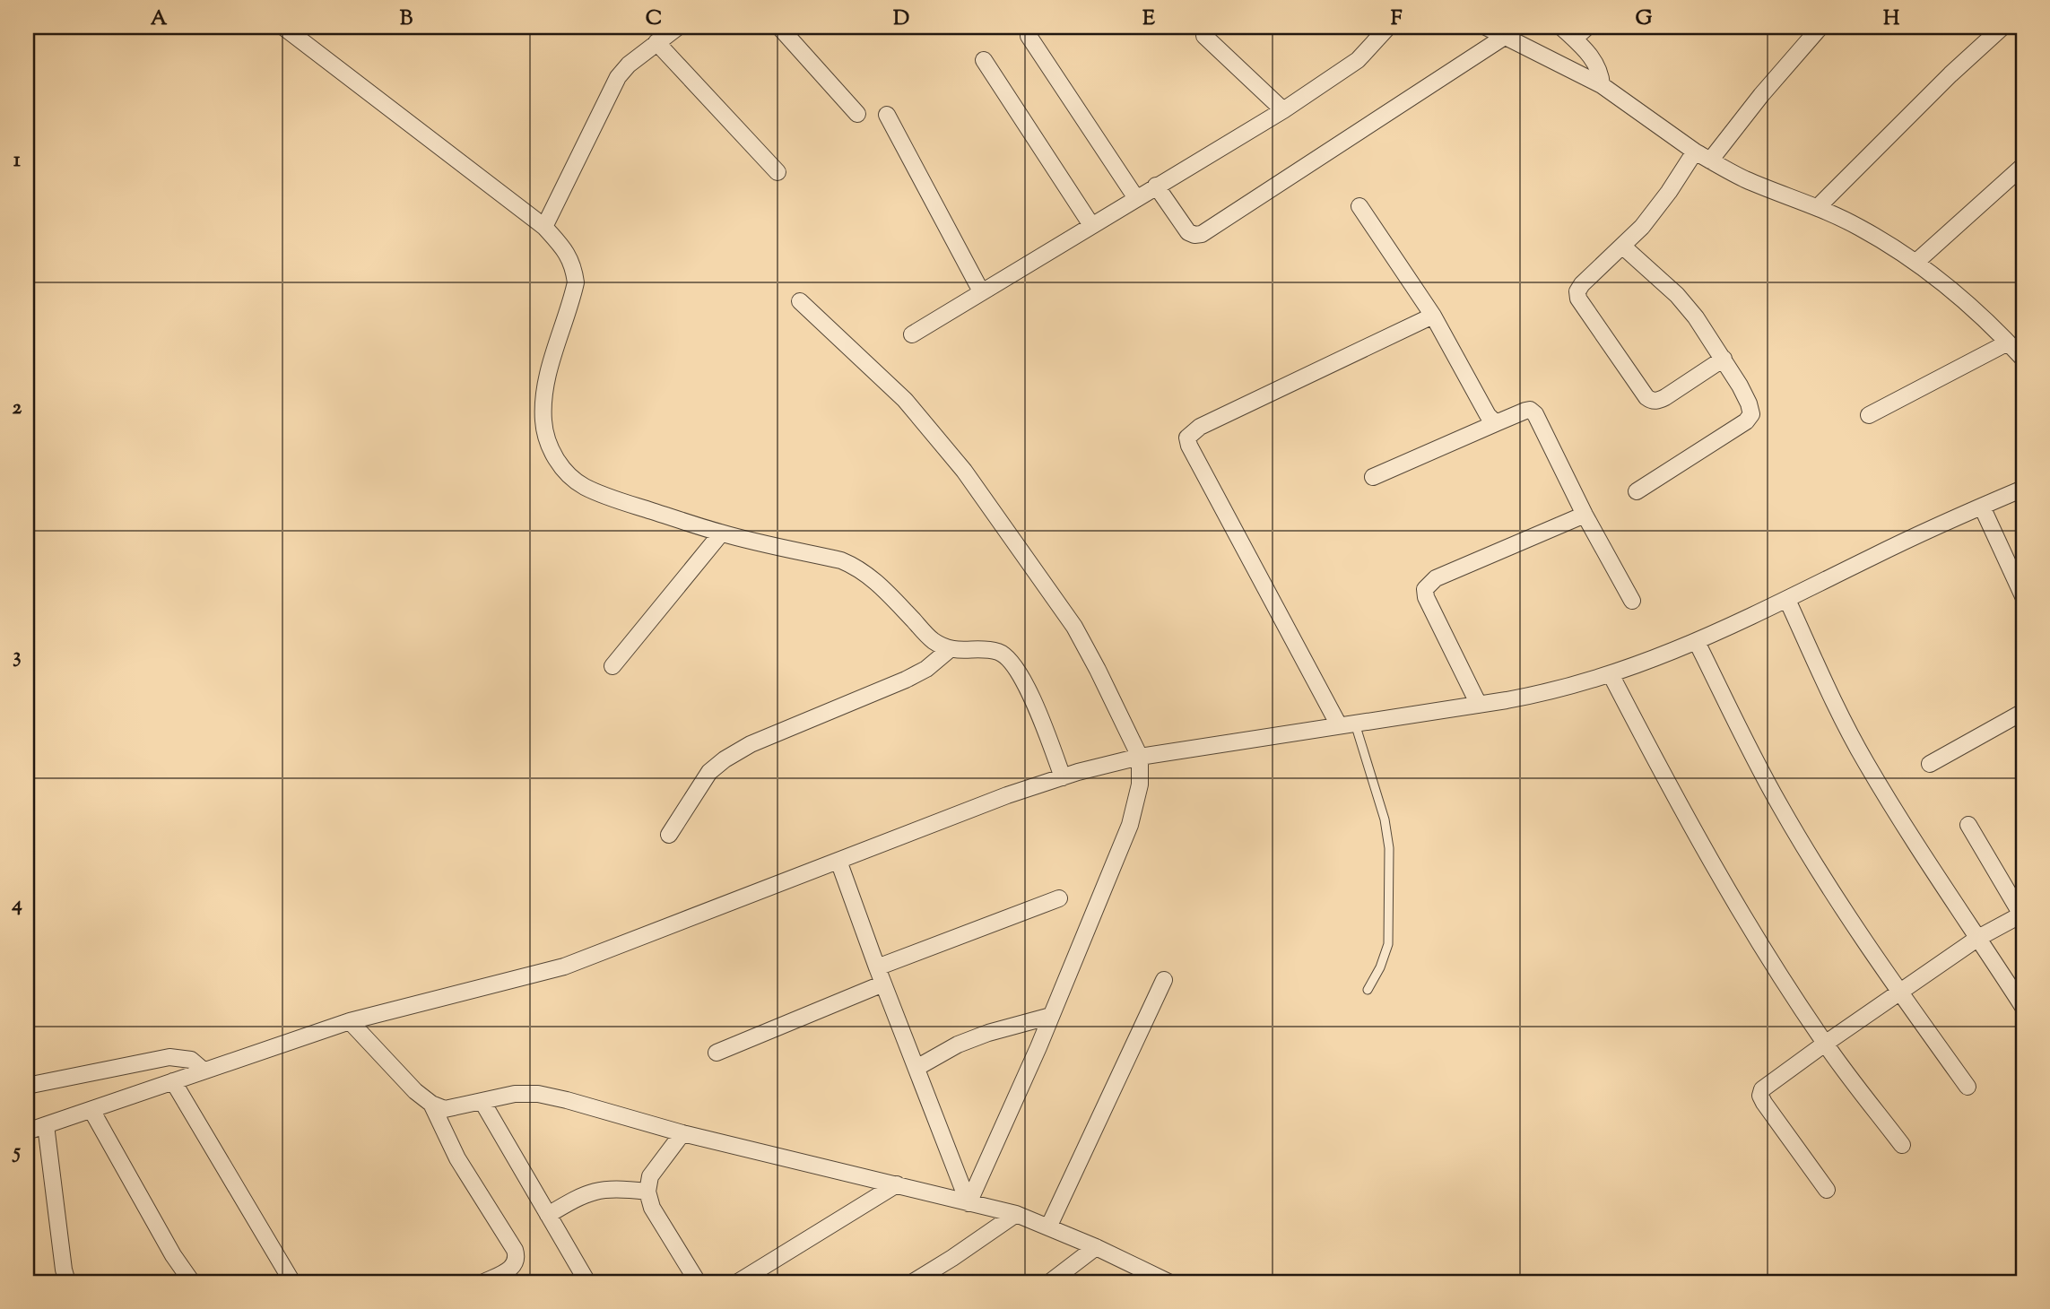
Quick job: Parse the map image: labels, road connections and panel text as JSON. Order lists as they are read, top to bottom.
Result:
{
  "grid": {
    "columns": [
      "A",
      "B",
      "C",
      "D",
      "E",
      "F",
      "G",
      "H"
    ],
    "rows": [
      "1",
      "2",
      "3",
      "4",
      "5"
    ]
  }
}
